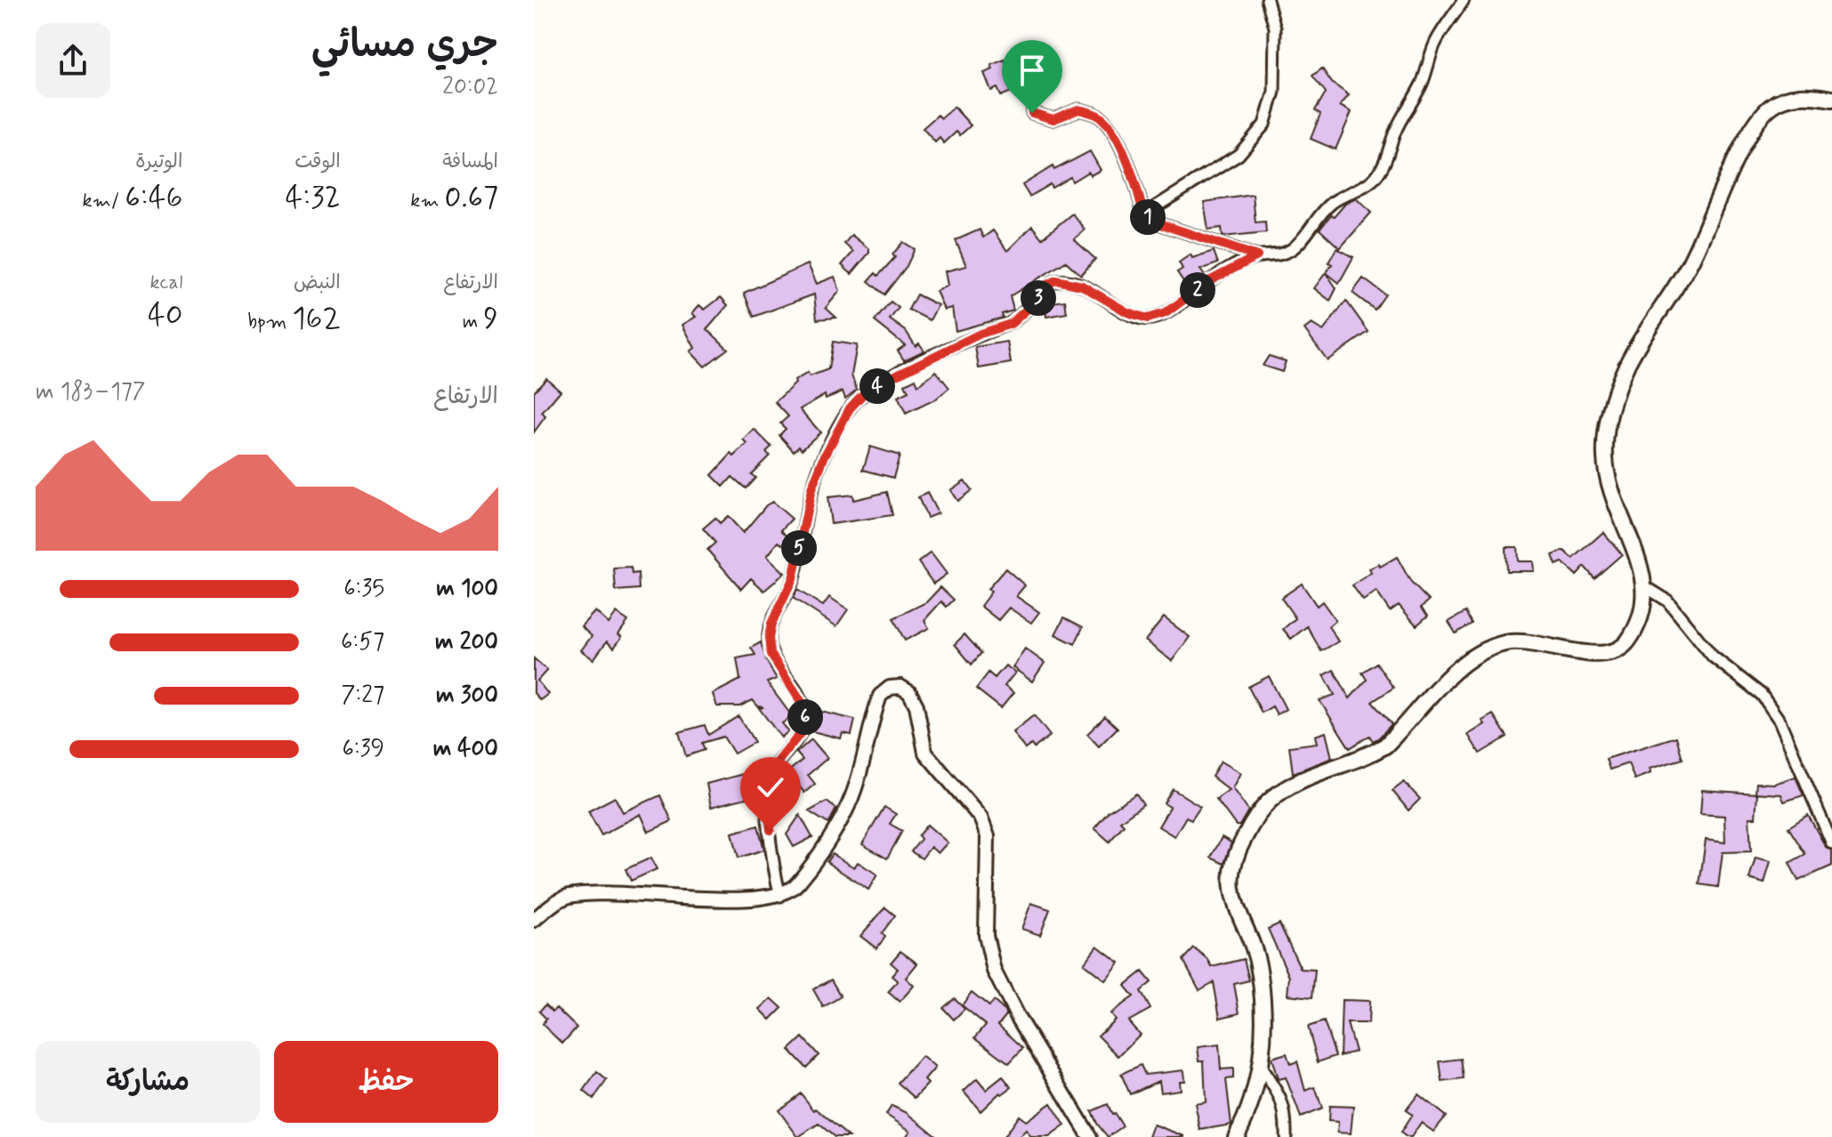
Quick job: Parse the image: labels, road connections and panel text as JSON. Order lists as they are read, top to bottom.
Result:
{
  "page": {
    "heading": ["جري مسائي", "20:02"],
    "stats": [
      ["المسافة", "0.67 km"],
      ["الوقت", "4:32"],
      ["الوتيرة", "6:46 /km"],
      ["الارتفاع", "9 m"],
      ["النبض", "162 bpm"],
      ["kcal", "40"]
    ],
    "pins": [
      "1",
      "2",
      "3",
      "4",
      "5",
      "6"
    ],
    "chart": ["الارتفاع", "177–183 m"],
    "list": [
      {
        "name": "100 m",
        "note": "6:35"
      },
      {
        "name": "200 m",
        "note": "6:57"
      },
      {
        "name": "300 m",
        "note": "7:27"
      },
      {
        "name": "400 m",
        "note": "6:39"
      }
    ],
    "buttons": ["حفظ", "مشاركة"]
  }
}
